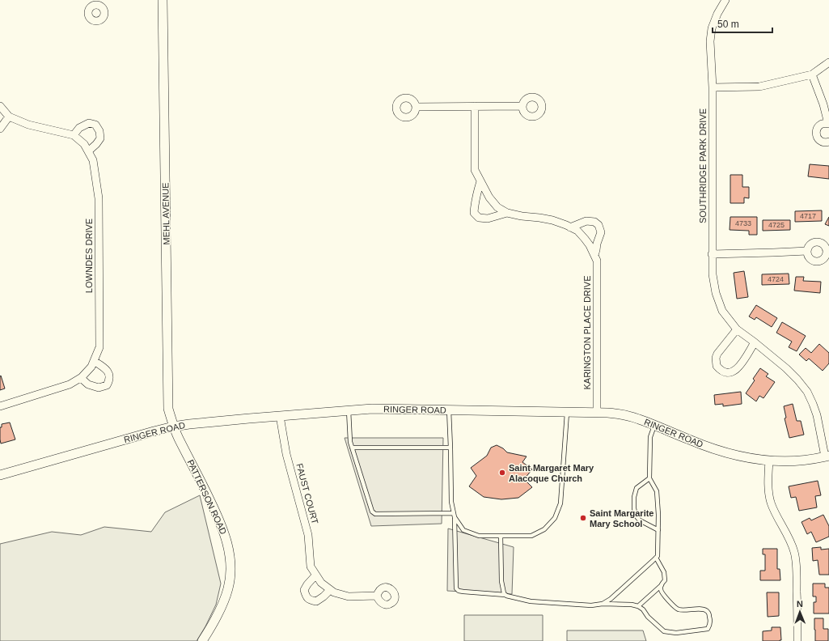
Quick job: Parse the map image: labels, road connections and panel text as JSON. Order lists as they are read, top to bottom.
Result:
{
  "streets": {
    "street": [
      "SOUTHRIDGE PARK DRIVE",
      "MEHL AVENUE",
      "LOWNDES DRIVE",
      "KARINGTON PLACE DRIVE",
      "RINGER ROAD",
      "FAUST COURT",
      "PATTERSON ROAD"
    ]
  },
  "crossings": [
    ["SOUTHRIDGE PARK DRIVE", "RINGER ROAD"],
    ["MEHL AVENUE", "RINGER ROAD"],
    ["MEHL AVENUE", "PATTERSON ROAD"],
    ["KARINGTON PLACE DRIVE", "RINGER ROAD"],
    ["RINGER ROAD", "FAUST COURT"],
    ["RINGER ROAD", "PATTERSON ROAD"]
  ],
  "places": ["Saint Margaret Mary Alacoque Church", "Saint Margarite Mary School"],
  "house_numbers": [
    "4717",
    "4733",
    "4725",
    "4724"
  ],
  "scale_bar": "50 m",
  "north": "top"
}
